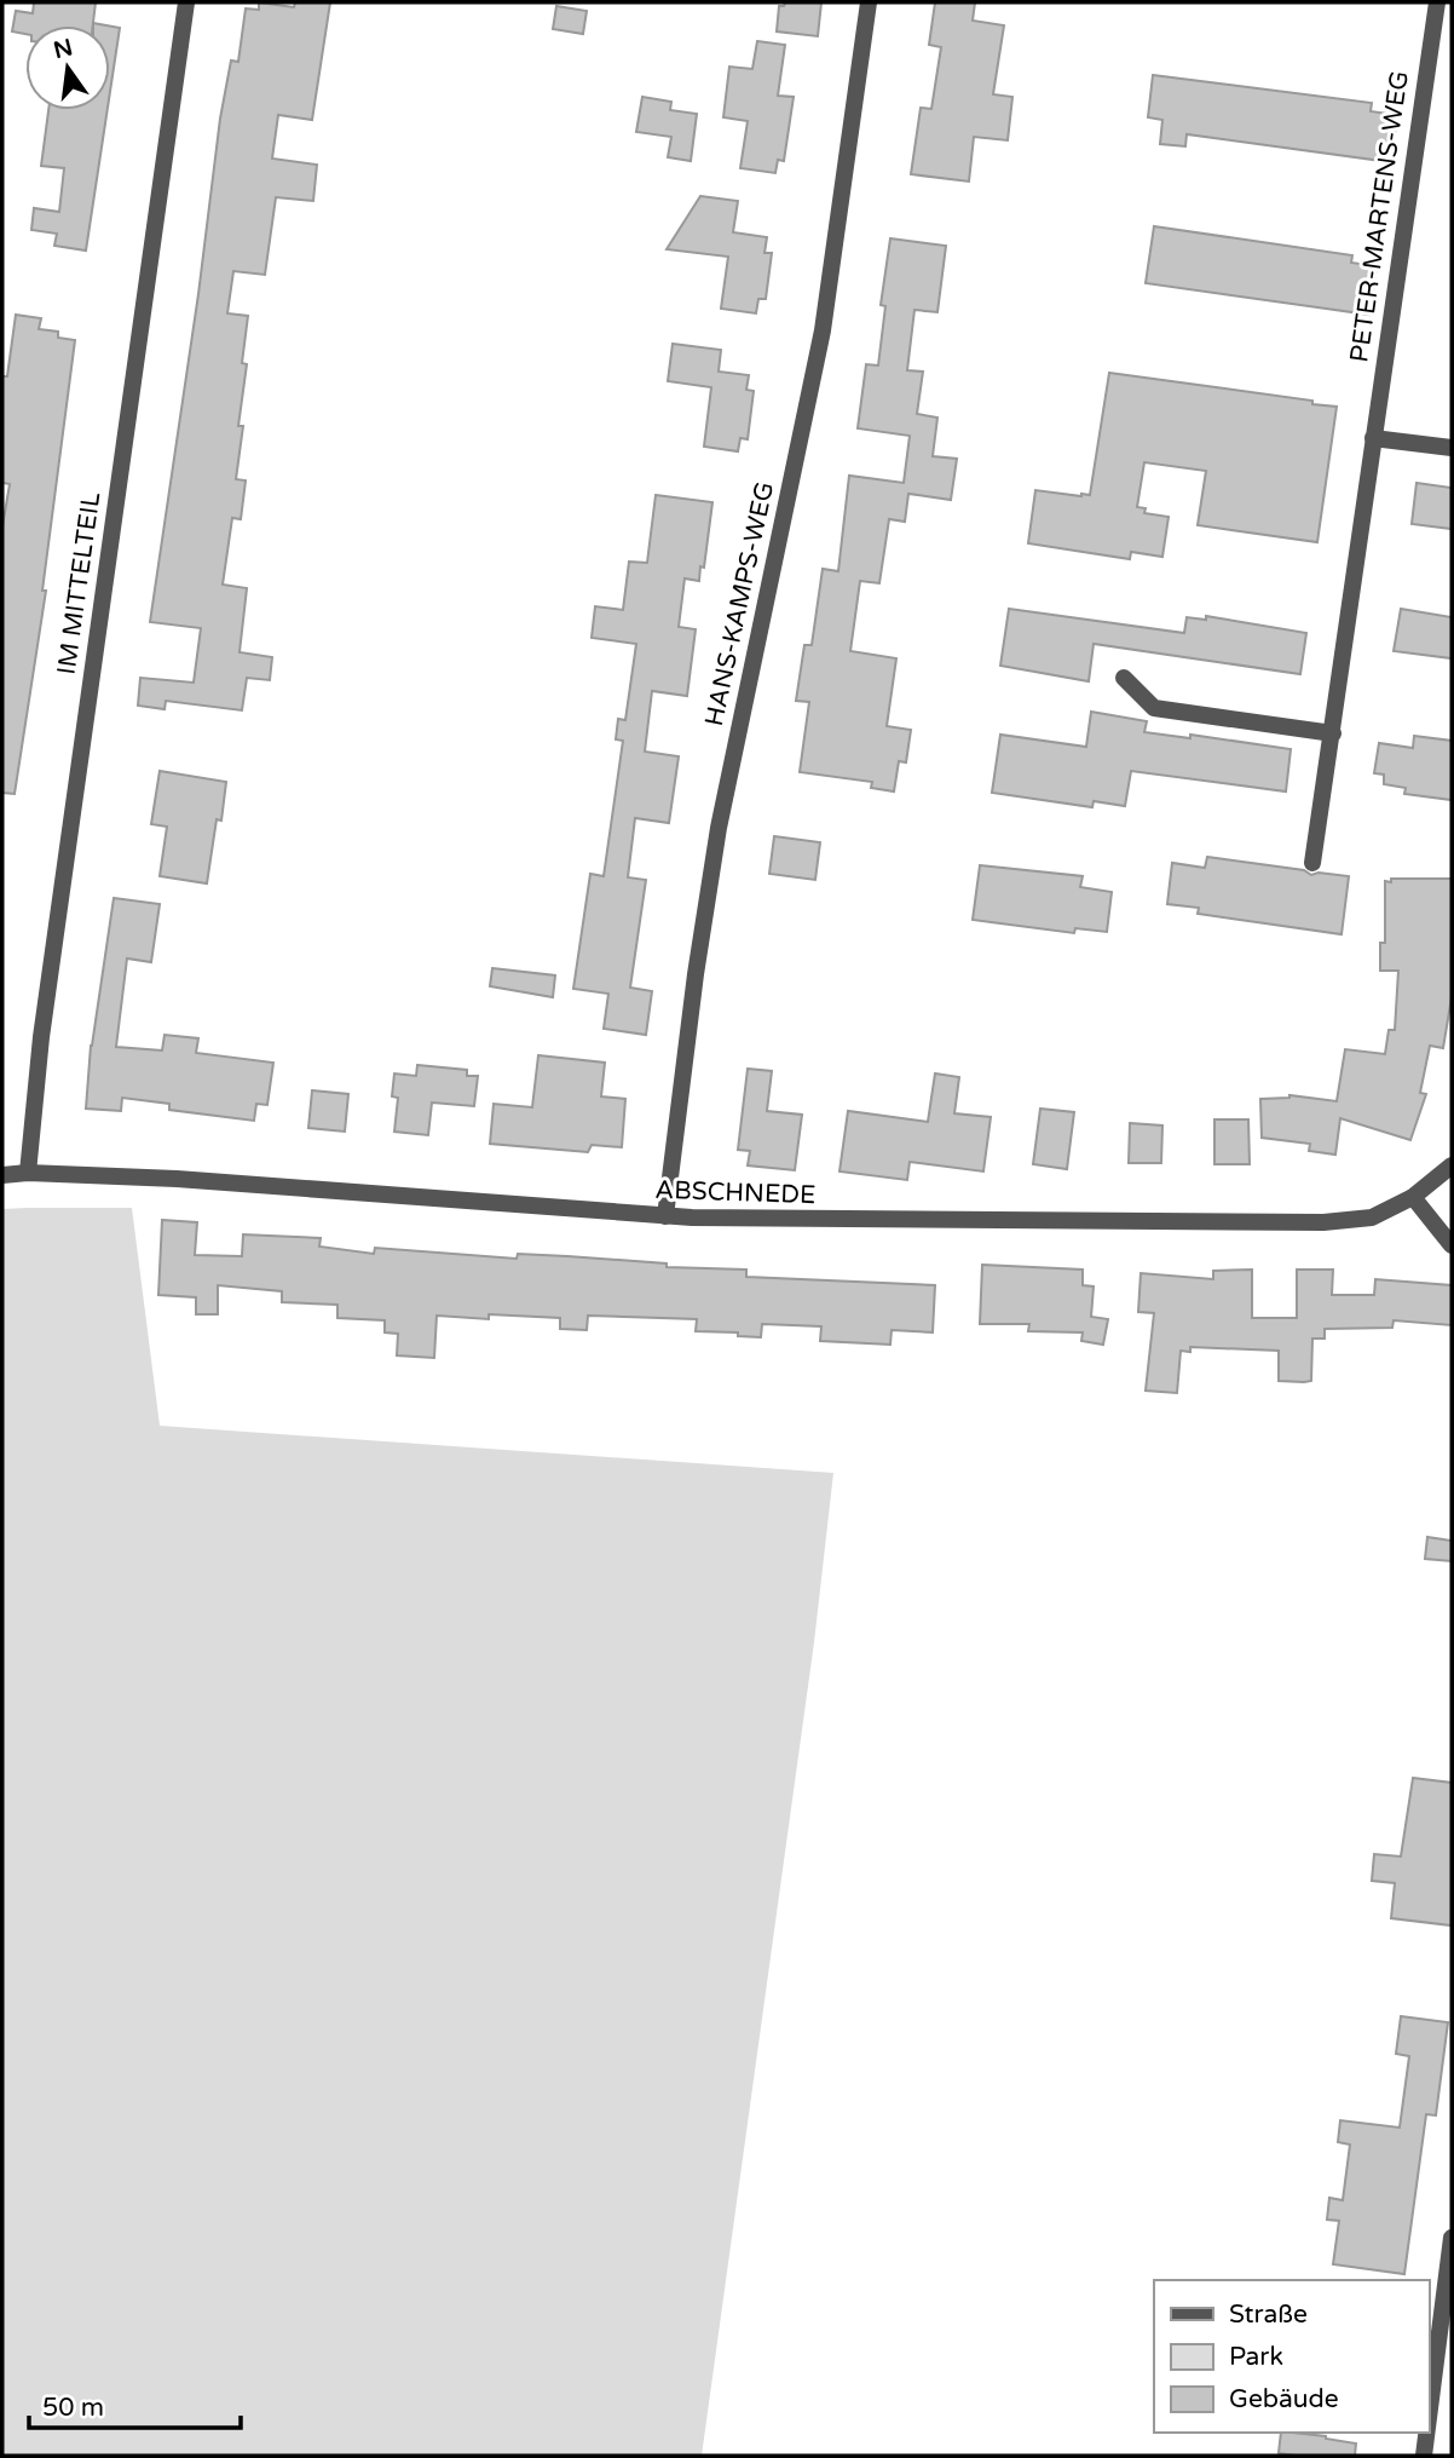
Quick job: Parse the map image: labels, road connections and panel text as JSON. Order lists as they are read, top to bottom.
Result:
{
  "streets": {
    "street": [
      "PETER-MARTENS-WEG",
      "IM MITTELTEIL",
      "HANS-KAMPS-WEG",
      "ABSCHNEDE"
    ]
  },
  "crossings": [
    ["IM MITTELTEIL", "ABSCHNEDE"],
    ["HANS-KAMPS-WEG", "ABSCHNEDE"]
  ],
  "legend": ["Straße", "Park", "Gebäude"],
  "scale_bar": "50 m",
  "north": "top"
}
